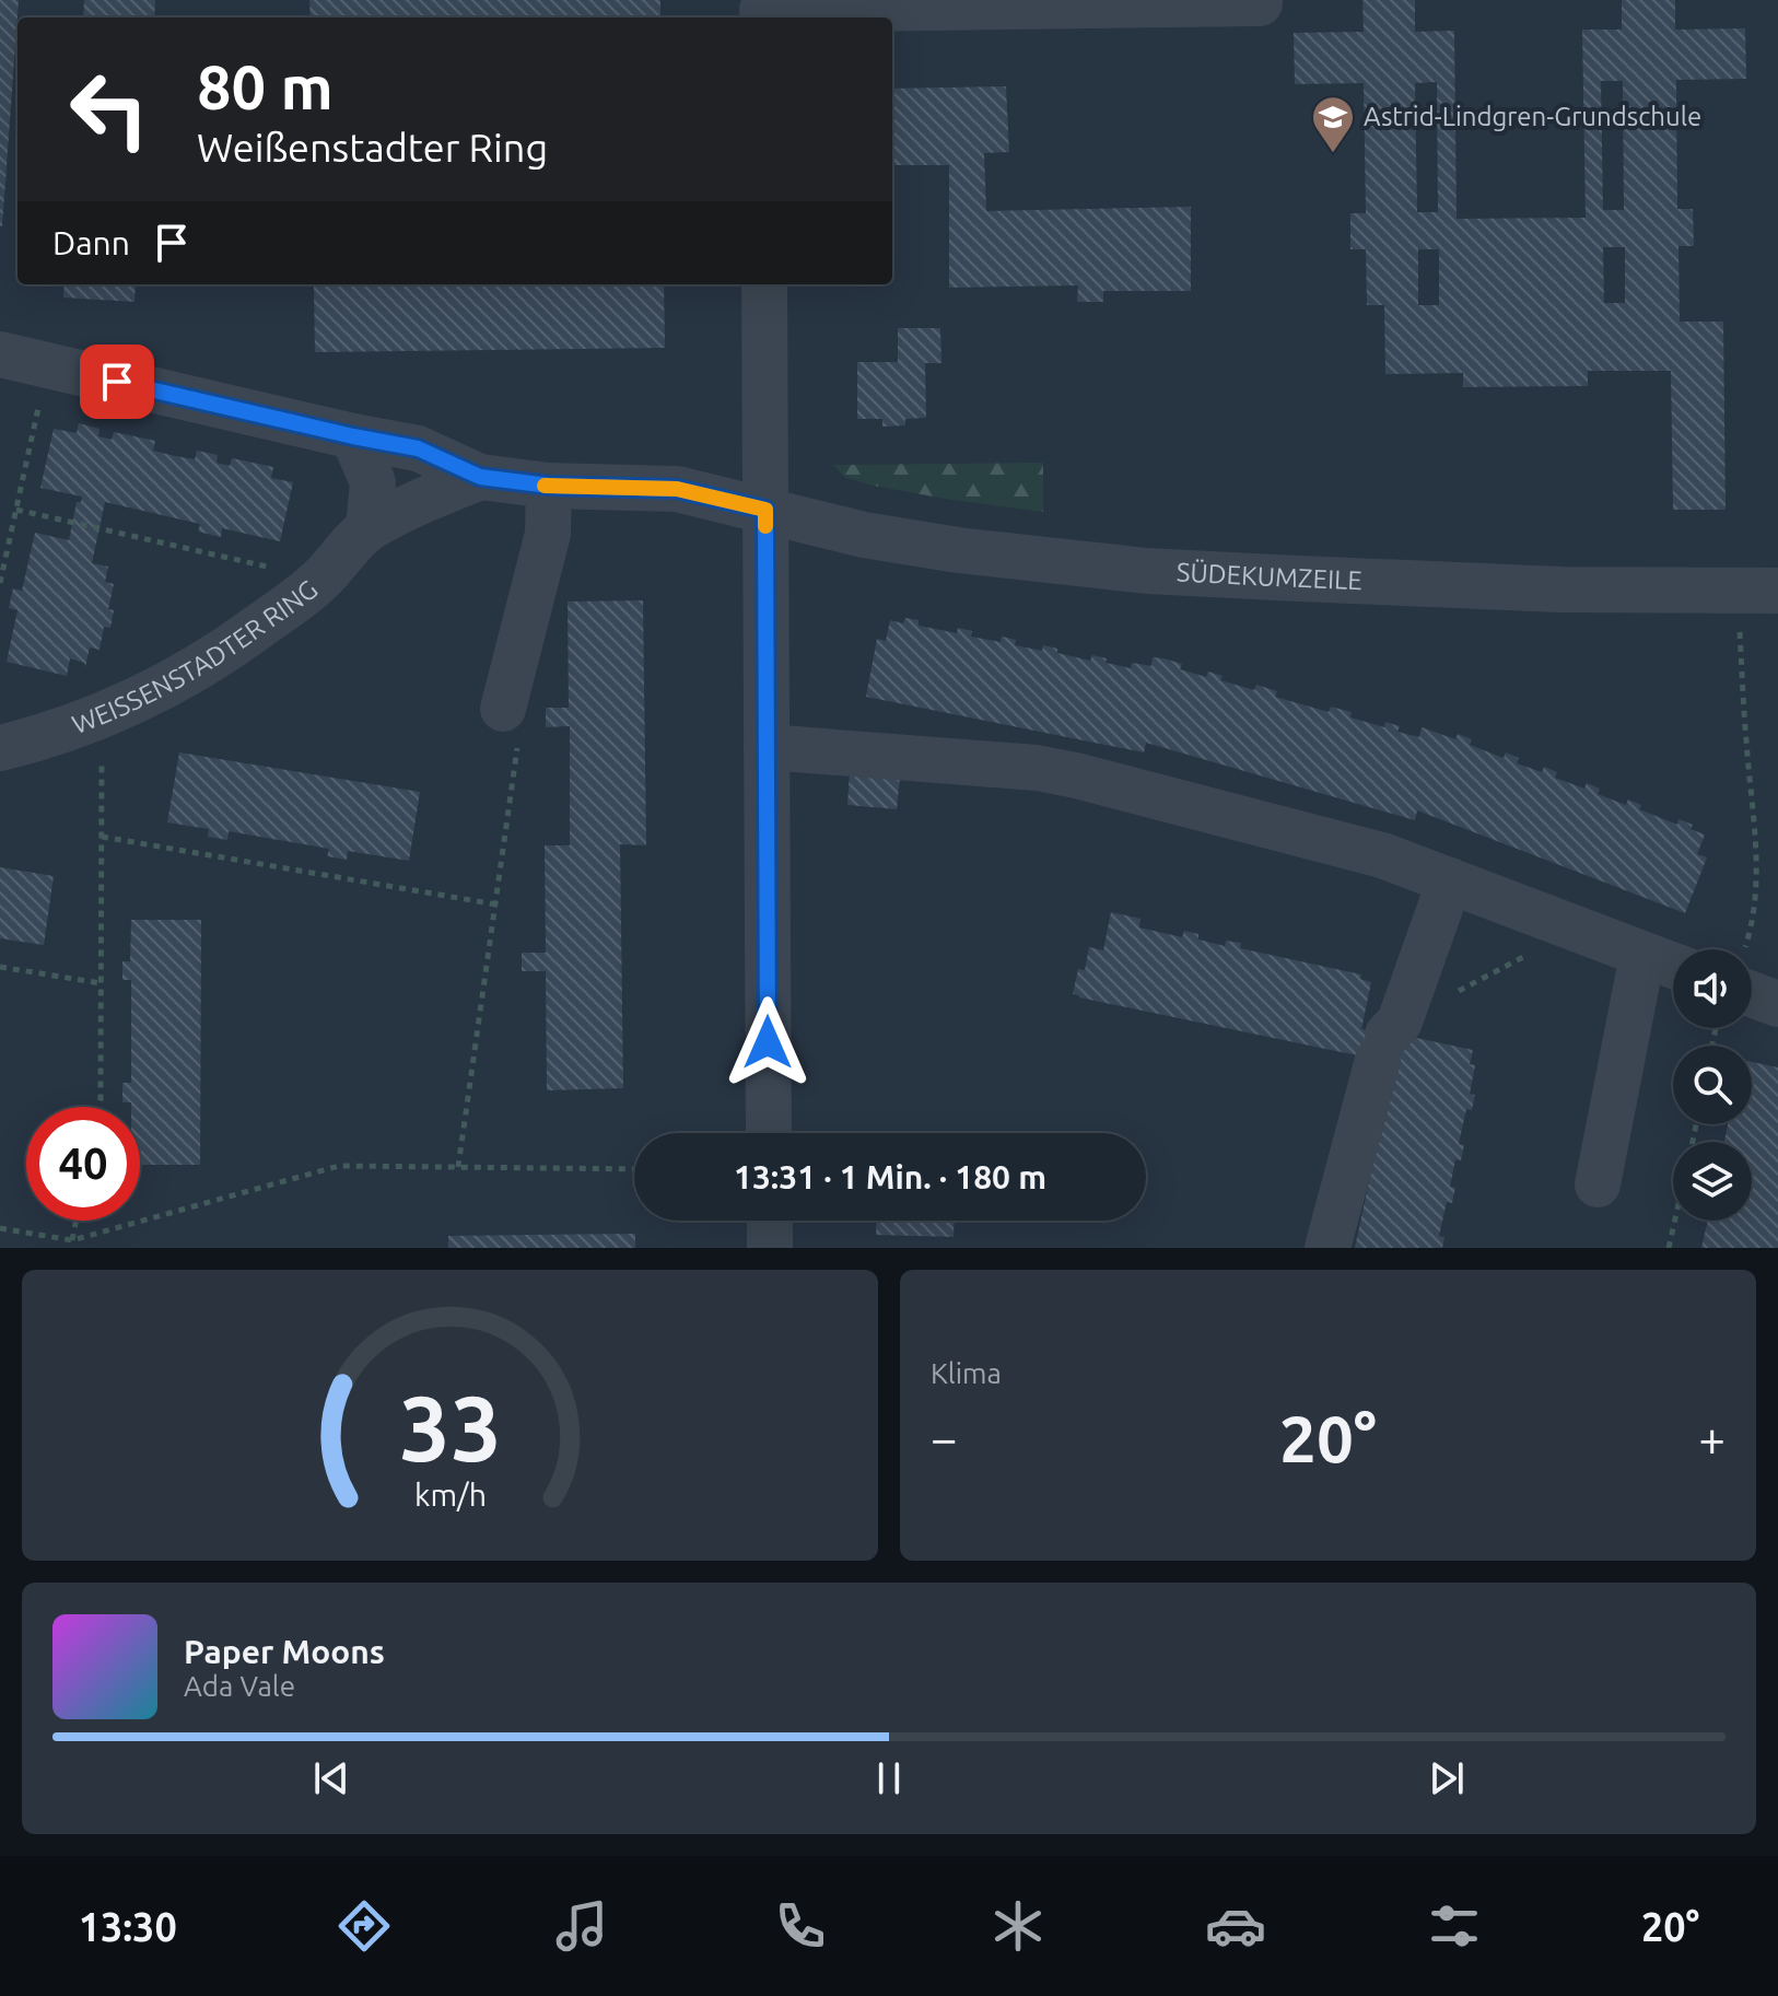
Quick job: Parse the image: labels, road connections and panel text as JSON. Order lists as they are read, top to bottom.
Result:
{
  "streets": {
    "street": ["SÜDEKUMZEILE", "WEISSENSTADTER RING"]
  },
  "places": {
    "school or university": ["Astrid-Lindgren-Grundschule"]
  },
  "page": {
    "turn": ["80 m", "Weißenstadter Ring"],
    "then": "Dann",
    "limit": "40",
    "trip": "13:31 · 1 Min. · 180 m",
    "tile": "Klima",
    "heat": ["−", "20°", "+"],
    "song": ["Paper Moons", "Ada Vale"],
    "tabs": ["13:30", "20°"],
    "gauge": ["33", "km/h"]
  }
}
